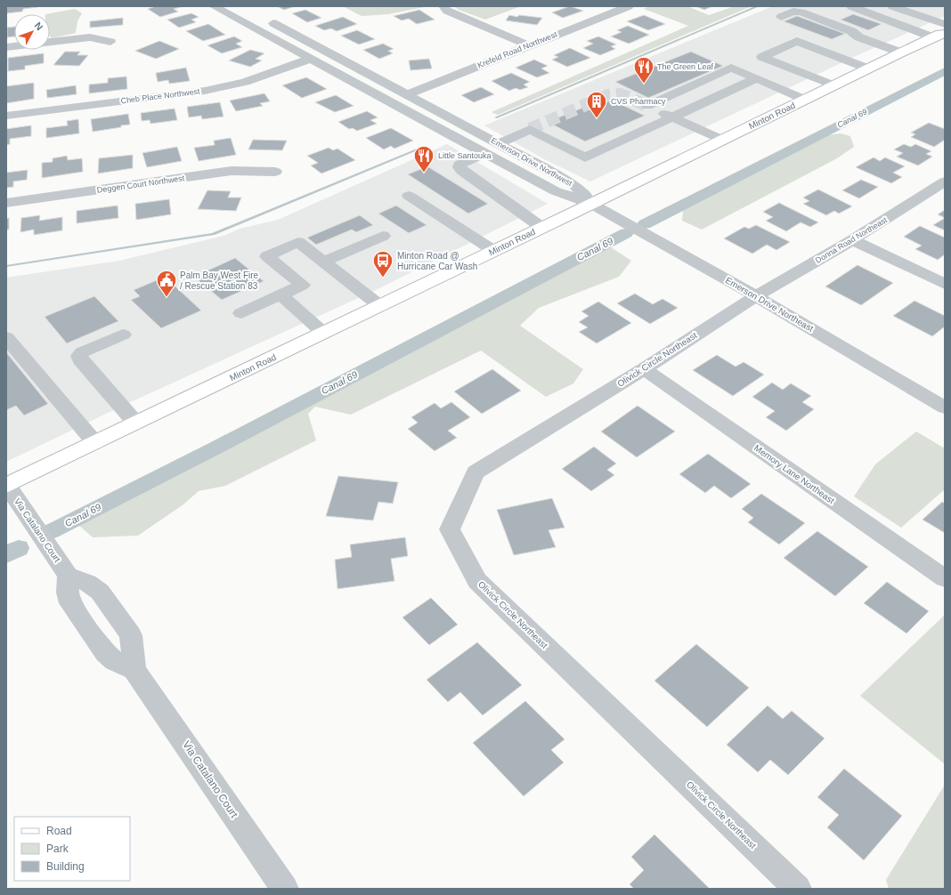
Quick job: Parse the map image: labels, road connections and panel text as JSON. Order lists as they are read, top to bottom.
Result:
{
  "streets": {
    "main road": ["Minton Road"],
    "street": [
      "Krefeld Road Northwest",
      "Cheb Place Northwest",
      "Emerson Drive Northwest",
      "Deggen Court Northwest",
      "Donna Road Northeast",
      "Emerson Drive Northeast",
      "Olivick Circle Northeast",
      "Memory Lane Northeast",
      "Via Catalano Court"
    ]
  },
  "crossings": [
    ["Krefeld Road Northwest", "Emerson Drive Northwest"],
    ["Cheb Place Northwest", "Emerson Drive Northwest"],
    ["Minton Road", "Emerson Drive Northwest"],
    ["Minton Road", "Emerson Drive Northeast"],
    ["Minton Road", "Via Catalano Court"],
    ["Emerson Drive Northwest", "Emerson Drive Northeast"],
    ["Donna Road Northeast", "Emerson Drive Northeast"],
    ["Donna Road Northeast", "Olivick Circle Northeast"],
    ["Emerson Drive Northeast", "Olivick Circle Northeast"],
    ["Olivick Circle Northeast", "Memory Lane Northeast"]
  ],
  "water": ["Canal 69"],
  "places": {
    "restaurant": ["The Green Leaf", "Little Santouka"],
    "building": ["CVS Pharmacy"],
    "bus stop": ["Minton Road @ Hurricane Car Wash"],
    "public building": ["Palm Bay West Fire / Rescue Station 83"]
  },
  "legend": ["Road", "Park", "Building"],
  "north": "top right"
}
